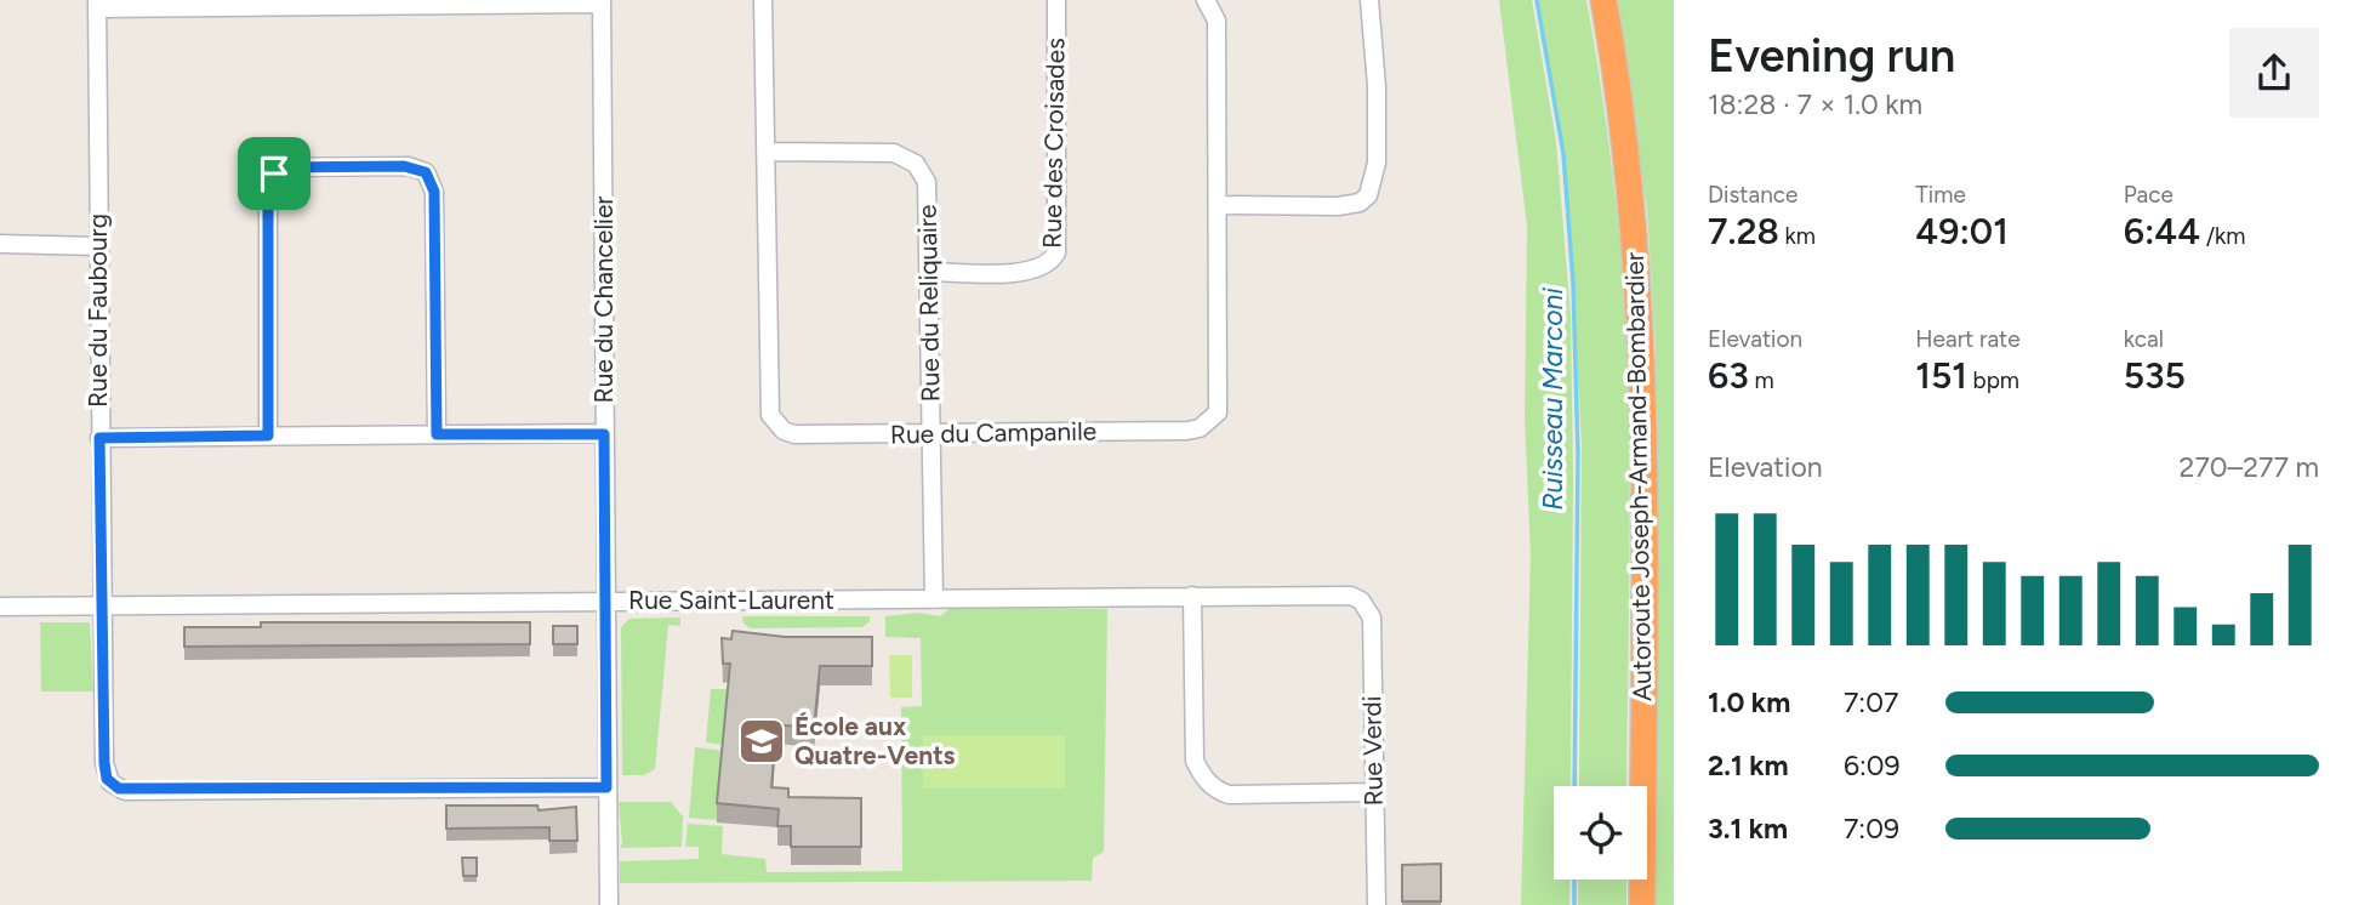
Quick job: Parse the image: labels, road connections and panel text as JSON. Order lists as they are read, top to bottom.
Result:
{
  "streets": {
    "highway": ["Autoroute Joseph-Armand-Bombardier"],
    "street": [
      "Rue des Croisades",
      "Rue du Chancelier",
      "Rue du Reliquaire",
      "Rue du Faubourg",
      "Rue du Campanile",
      "Rue Saint-Laurent",
      "Rue Verdi"
    ]
  },
  "crossings": [
    ["Rue des Croisades", "Rue du Reliquaire"],
    ["Rue du Chancelier", "Rue du Faubourg"],
    ["Rue du Chancelier", "Rue Saint-Laurent"],
    ["Rue du Reliquaire", "Rue du Campanile"],
    ["Rue du Reliquaire", "Rue Saint-Laurent"],
    ["Rue du Faubourg", "Rue Saint-Laurent"],
    ["Rue Saint-Laurent", "Rue Verdi"]
  ],
  "water": ["Ruisseau Marconi"],
  "places": {
    "school or university": ["École aux Quatre-Vents"]
  },
  "page": {
    "heading": ["Evening run", "18:28 · 7 × 1.0 km"],
    "stats": [
      ["Distance", "7.28 km"],
      ["Time", "49:01"],
      ["Pace", "6:44 /km"],
      ["Elevation", "63 m"],
      ["Heart rate", "151 bpm"],
      ["kcal", "535"]
    ],
    "chart": ["Elevation", "270–277 m"],
    "list": [
      {
        "name": "1.0 km",
        "note": "7:07"
      },
      {
        "name": "2.1 km",
        "note": "6:09"
      },
      {
        "name": "3.1 km",
        "note": "7:09"
      }
    ]
  }
}
